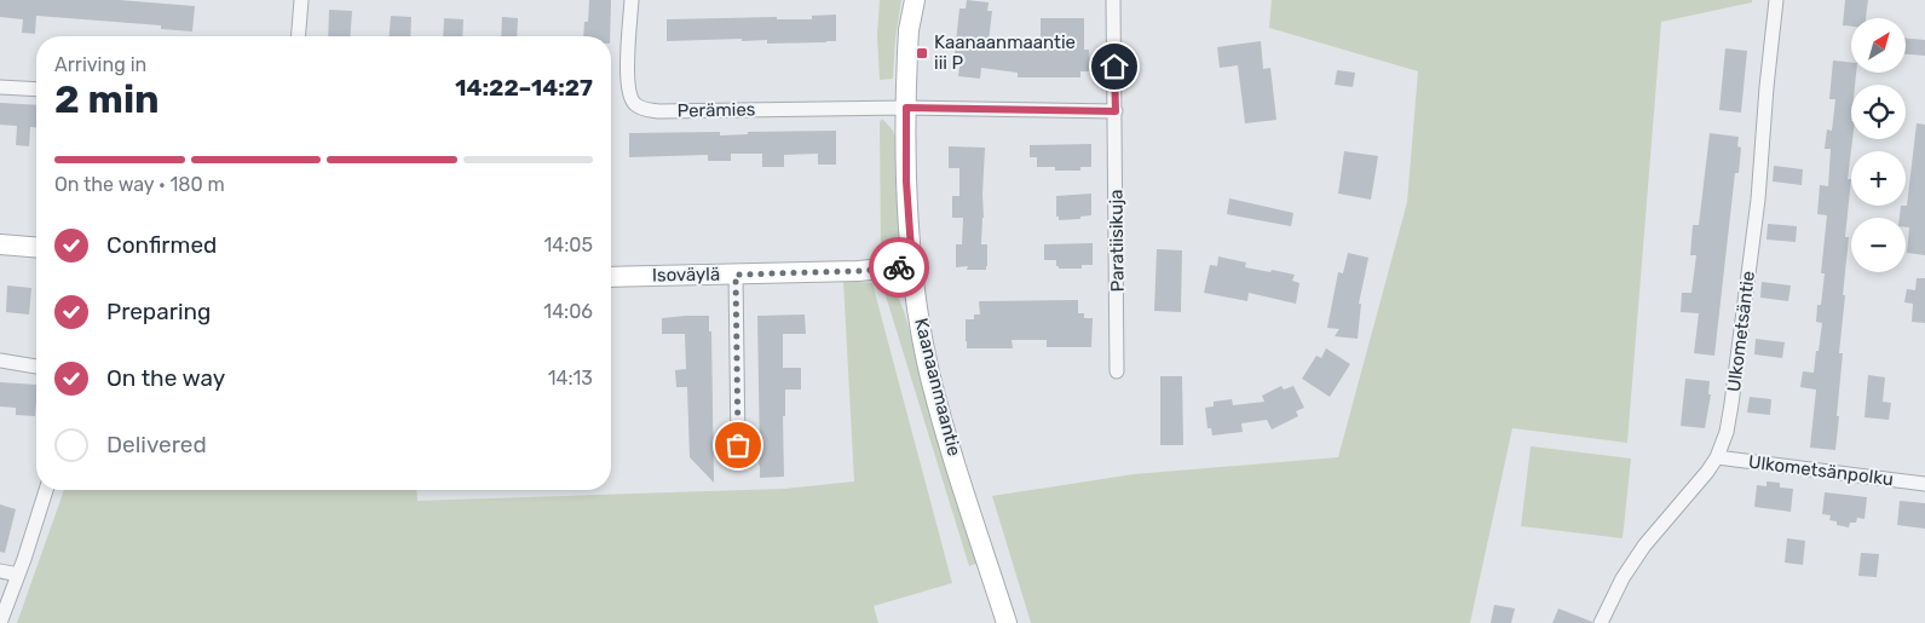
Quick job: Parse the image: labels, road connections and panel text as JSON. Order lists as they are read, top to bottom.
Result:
{
  "streets": {
    "street": [
      "Perämies",
      "Paratiisikuja",
      "Isoväylä",
      "Ulkometsäntie",
      "Kaanaanmaantie",
      "Ulkometsänpolku"
    ]
  },
  "crossings": [
    ["Perämies", "Paratiisikuja"],
    ["Perämies", "Kaanaanmaantie"],
    ["Isoväylä", "Kaanaanmaantie"],
    ["Ulkometsäntie", "Ulkometsänpolku"]
  ],
  "places": {
    "transit": ["Kaanaanmaantie iii P"]
  },
  "north": "top right",
  "page": {
    "map_buttons": ["+", "−"],
    "heading": ["2 min", "Arriving in", "14:22–14:27"],
    "bar": "On the way · 180 m",
    "list": [
      ["Confirmed", "14:05"],
      ["Preparing", "14:06"],
      ["On the way", "14:13"],
      "Delivered"
    ]
  }
}
